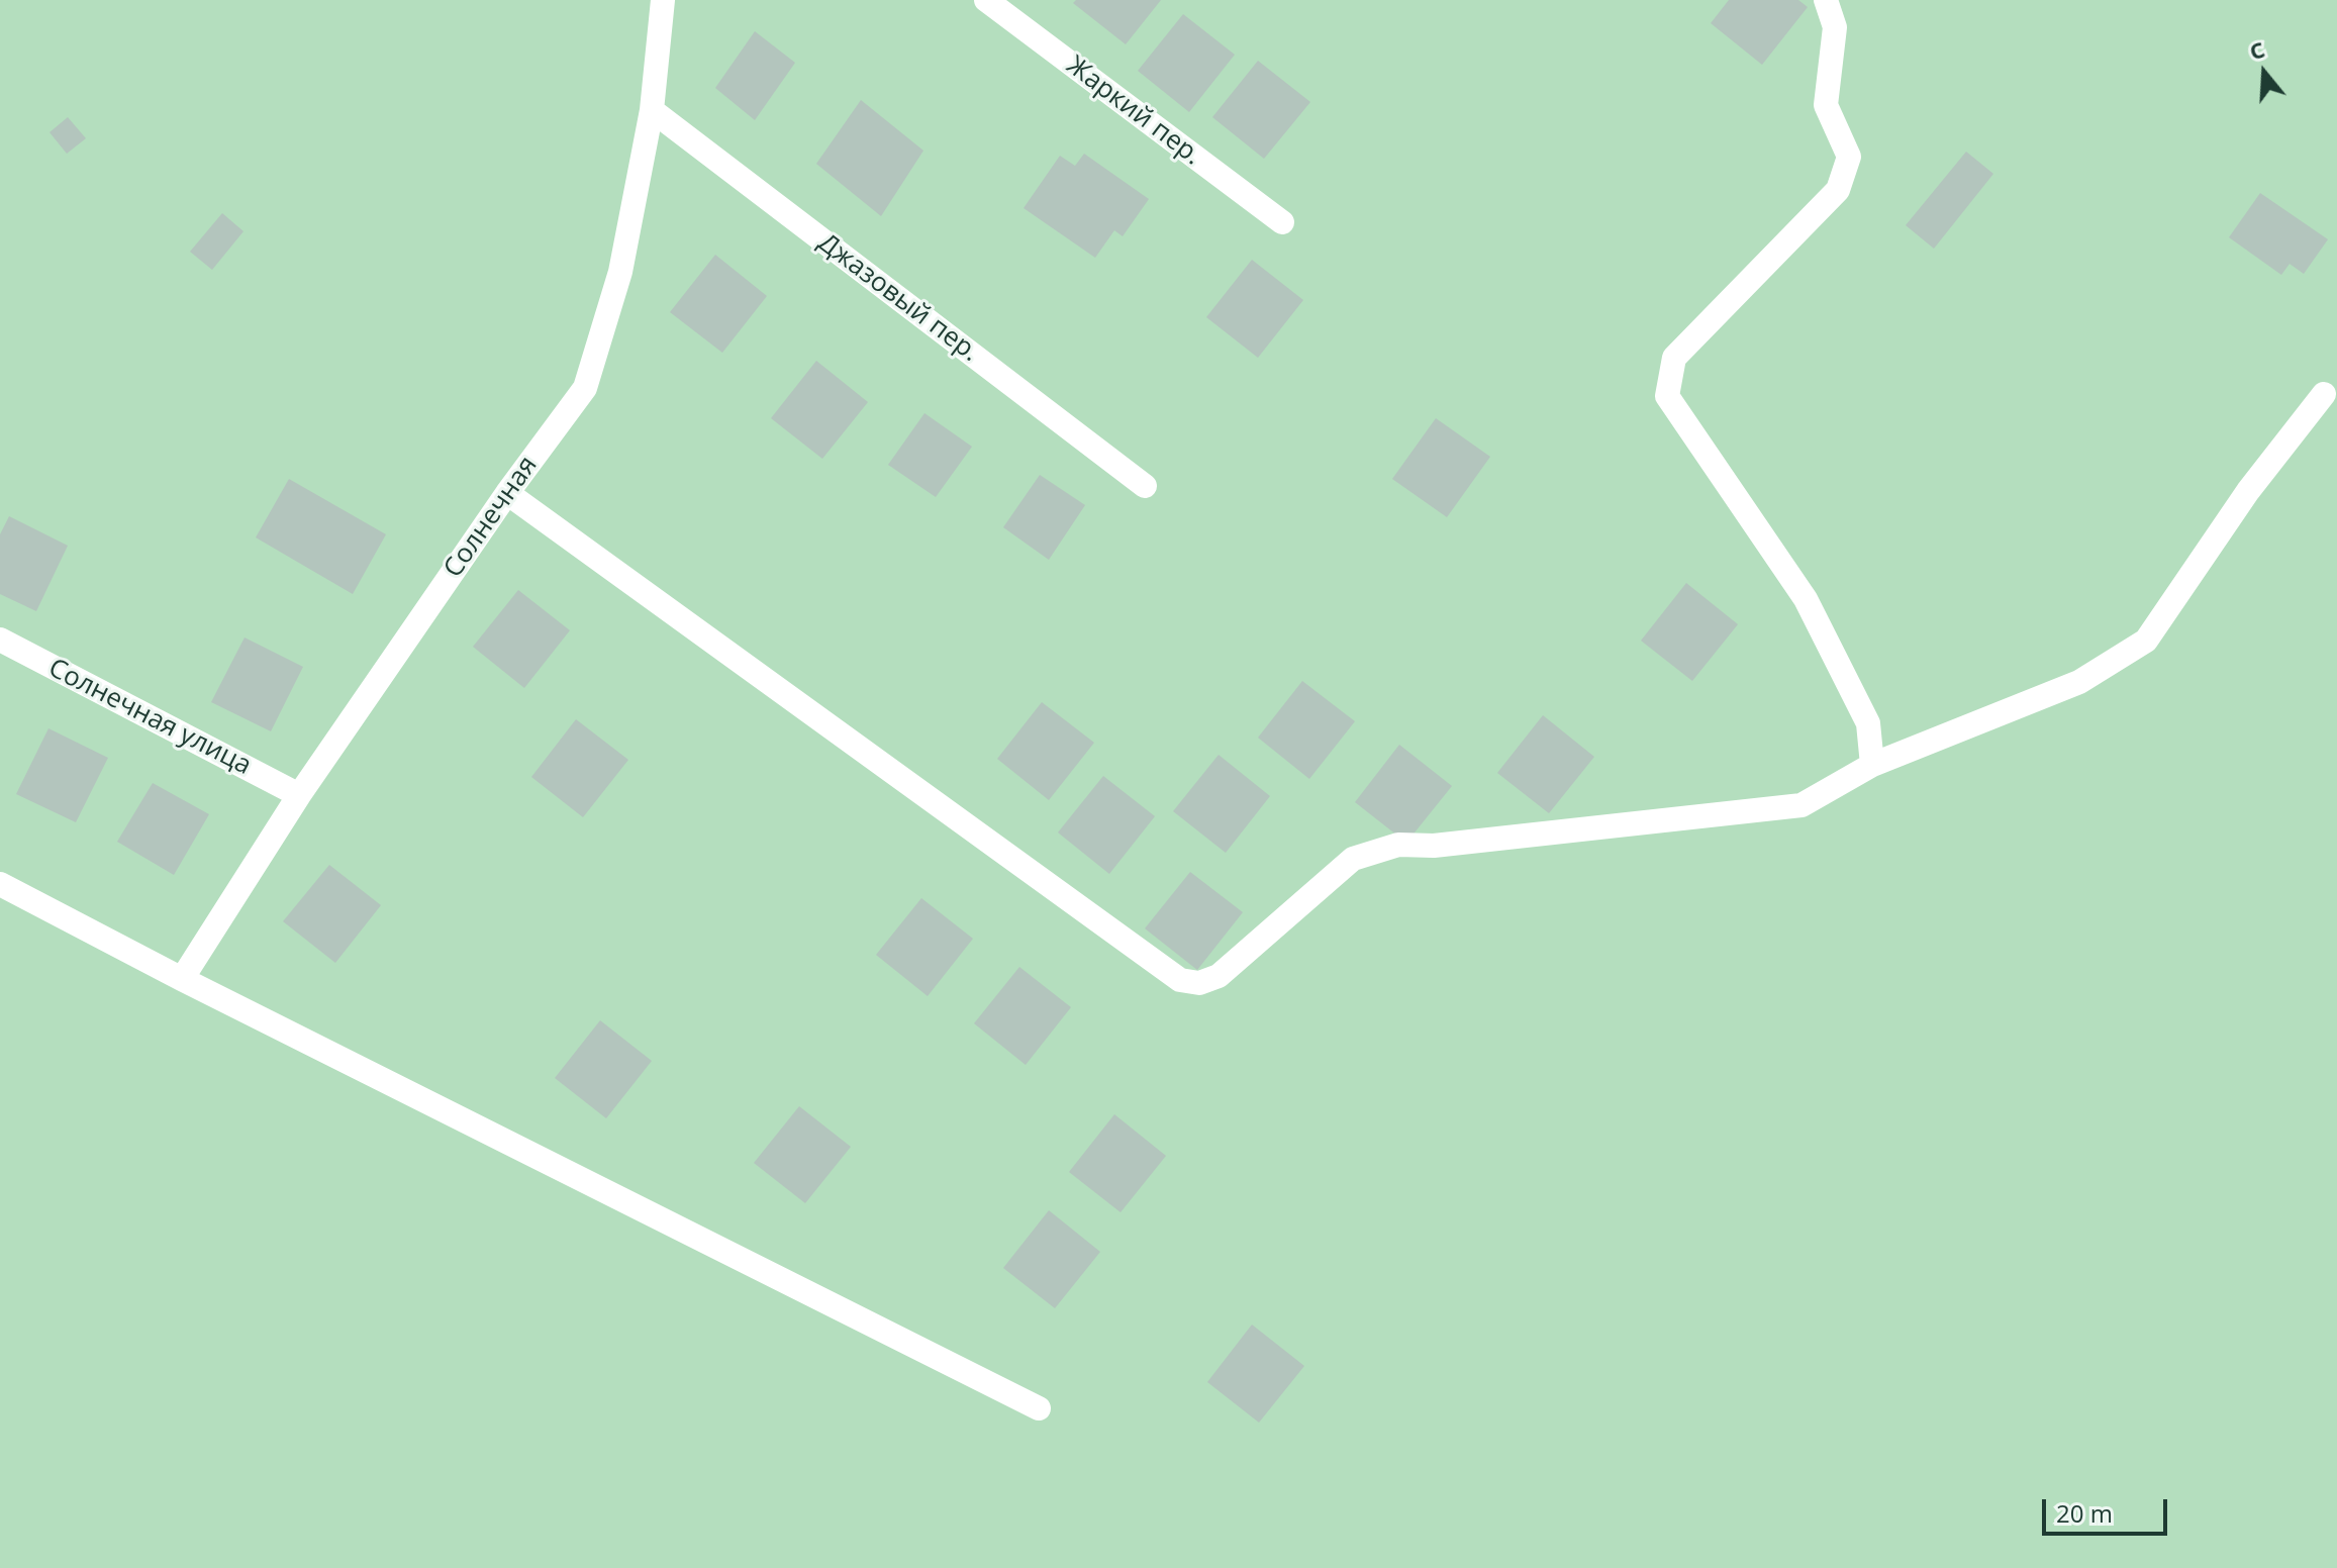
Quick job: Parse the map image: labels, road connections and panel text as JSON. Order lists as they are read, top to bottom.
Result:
{
  "streets": {
    "street": [
      "Жаркий пер.",
      "Джазовый пер.",
      "Солнечная",
      "Солнечная улица"
    ]
  },
  "crossings": [
    ["Джазовый пер.", "Солнечная"],
    ["Солнечная", "Солнечная улица"]
  ],
  "scale_bar": "20 m",
  "north": "top"
}
